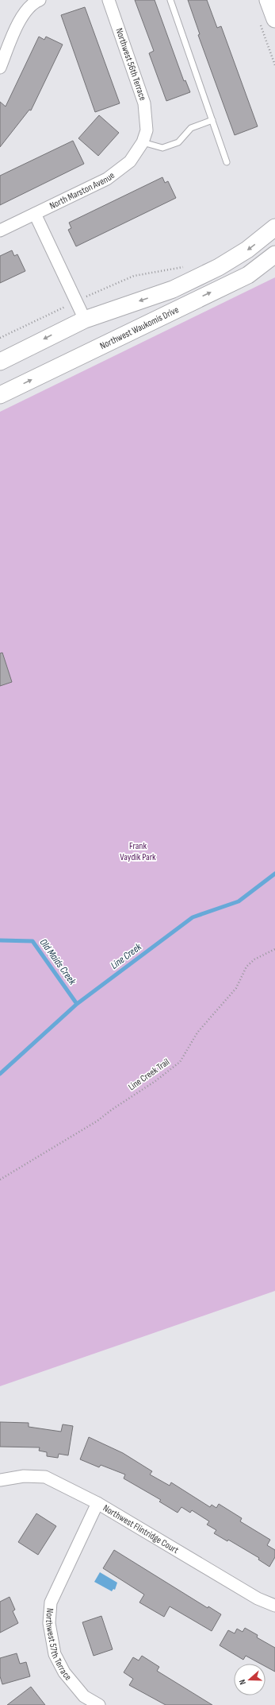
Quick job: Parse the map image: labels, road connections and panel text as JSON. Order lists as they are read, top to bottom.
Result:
{
  "streets": {
    "main road": ["Northwest Waukomis Drive"],
    "street": [
      "Northwest 56th Terrace",
      "North Marston Avenue",
      "Northwest Flintridge Court",
      "Northwest 57th Terrace"
    ],
    "path": ["Line Creek Trail"]
  },
  "crossings": [
    ["Northwest 56th Terrace", "North Marston Avenue"],
    ["Northwest Flintridge Court", "Northwest 57th Terrace"]
  ],
  "water": ["Line Creek", "Old Maids Creek"],
  "parks": ["Frank Vaydik Park"],
  "north": "left"
}
